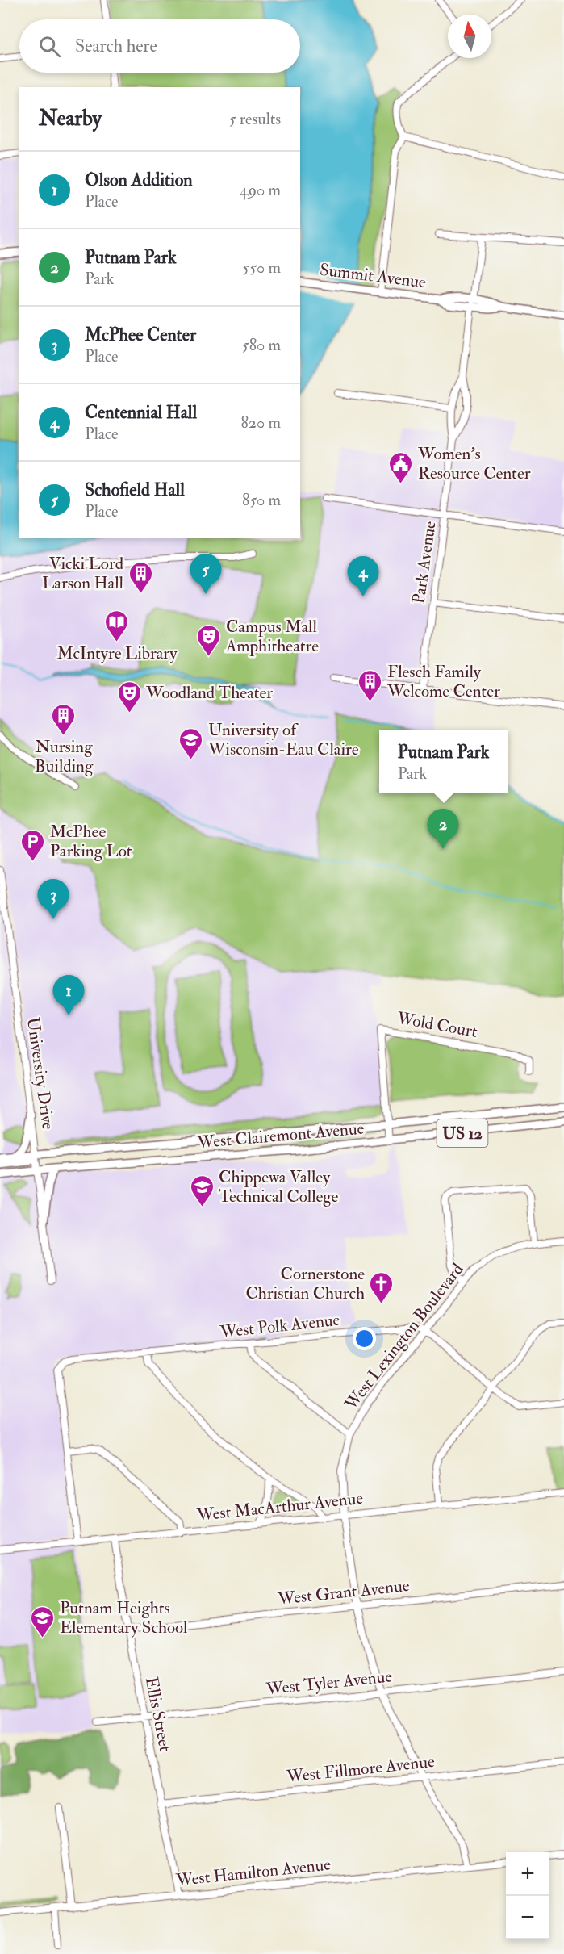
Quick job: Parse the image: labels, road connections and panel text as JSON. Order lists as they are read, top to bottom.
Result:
{
  "streets": {
    "main road": ["Summit Avenue", "US 12", "West Clairemont Avenue"],
    "street": [
      "Park Avenue",
      "Wold Court",
      "University Drive",
      "West Polk Avenue",
      "West Lexington Boulevard",
      "West MacArthur Avenue",
      "West Grant Avenue",
      "West Tyler Avenue",
      "Ellis Street",
      "West Fillmore Avenue",
      "West Hamilton Avenue"
    ]
  },
  "crossings": [
    ["Summit Avenue", "Park Avenue"],
    ["Wold Court", "West Clairemont Avenue"],
    ["University Drive", "West Clairemont Avenue"],
    ["West Polk Avenue", "West Lexington Boulevard"],
    ["West Lexington Boulevard", "West MacArthur Avenue"],
    ["West Lexington Boulevard", "West Grant Avenue"],
    ["West Lexington Boulevard", "West Tyler Avenue"],
    ["West Lexington Boulevard", "West Fillmore Avenue"],
    ["West Lexington Boulevard", "West Hamilton Avenue"],
    ["West MacArthur Avenue", "Ellis Street"],
    ["West Grant Avenue", "Ellis Street"],
    ["West Tyler Avenue", "Ellis Street"],
    ["Ellis Street", "West Fillmore Avenue"],
    ["Ellis Street", "West Hamilton Avenue"]
  ],
  "places": {
    "public building": ["Women's Resource Center"],
    "building": ["Vicki Lord Larson Hall", "Flesch Family Welcome Center", "Nursing Building"],
    "library": ["McIntyre Library"],
    "theatre": ["Campus Mall Amphitheatre", "Woodland Theater"],
    "school or university": ["University of Wisconsin-Eau Claire", "Chippewa Valley Technical College", "Putnam Heights Elementary School"],
    "parking": ["McPhee Parking Lot"],
    "church": ["Cornerstone Christian Church"]
  },
  "north": "top",
  "page": {
    "search": "Search here",
    "heading": ["Nearby", "5 results"],
    "list": [
      {
        "mark": "1",
        "name": "Olson Addition",
        "note": "Place",
        "value": "490 m"
      },
      {
        "mark": "2",
        "name": "Putnam Park",
        "note": "Park",
        "value": "550 m"
      },
      {
        "mark": "3",
        "name": "McPhee Center",
        "note": "Place",
        "value": "580 m"
      },
      {
        "mark": "4",
        "name": "Centennial Hall",
        "note": "Place",
        "value": "820 m"
      },
      {
        "mark": "5",
        "name": "Schofield Hall",
        "note": "Place",
        "value": "850 m"
      }
    ],
    "pins": [
      "5",
      "4",
      "2",
      "3",
      "1"
    ],
    "popup": ["Putnam Park", "Park"],
    "map_buttons": ["+", "−"]
  }
}
